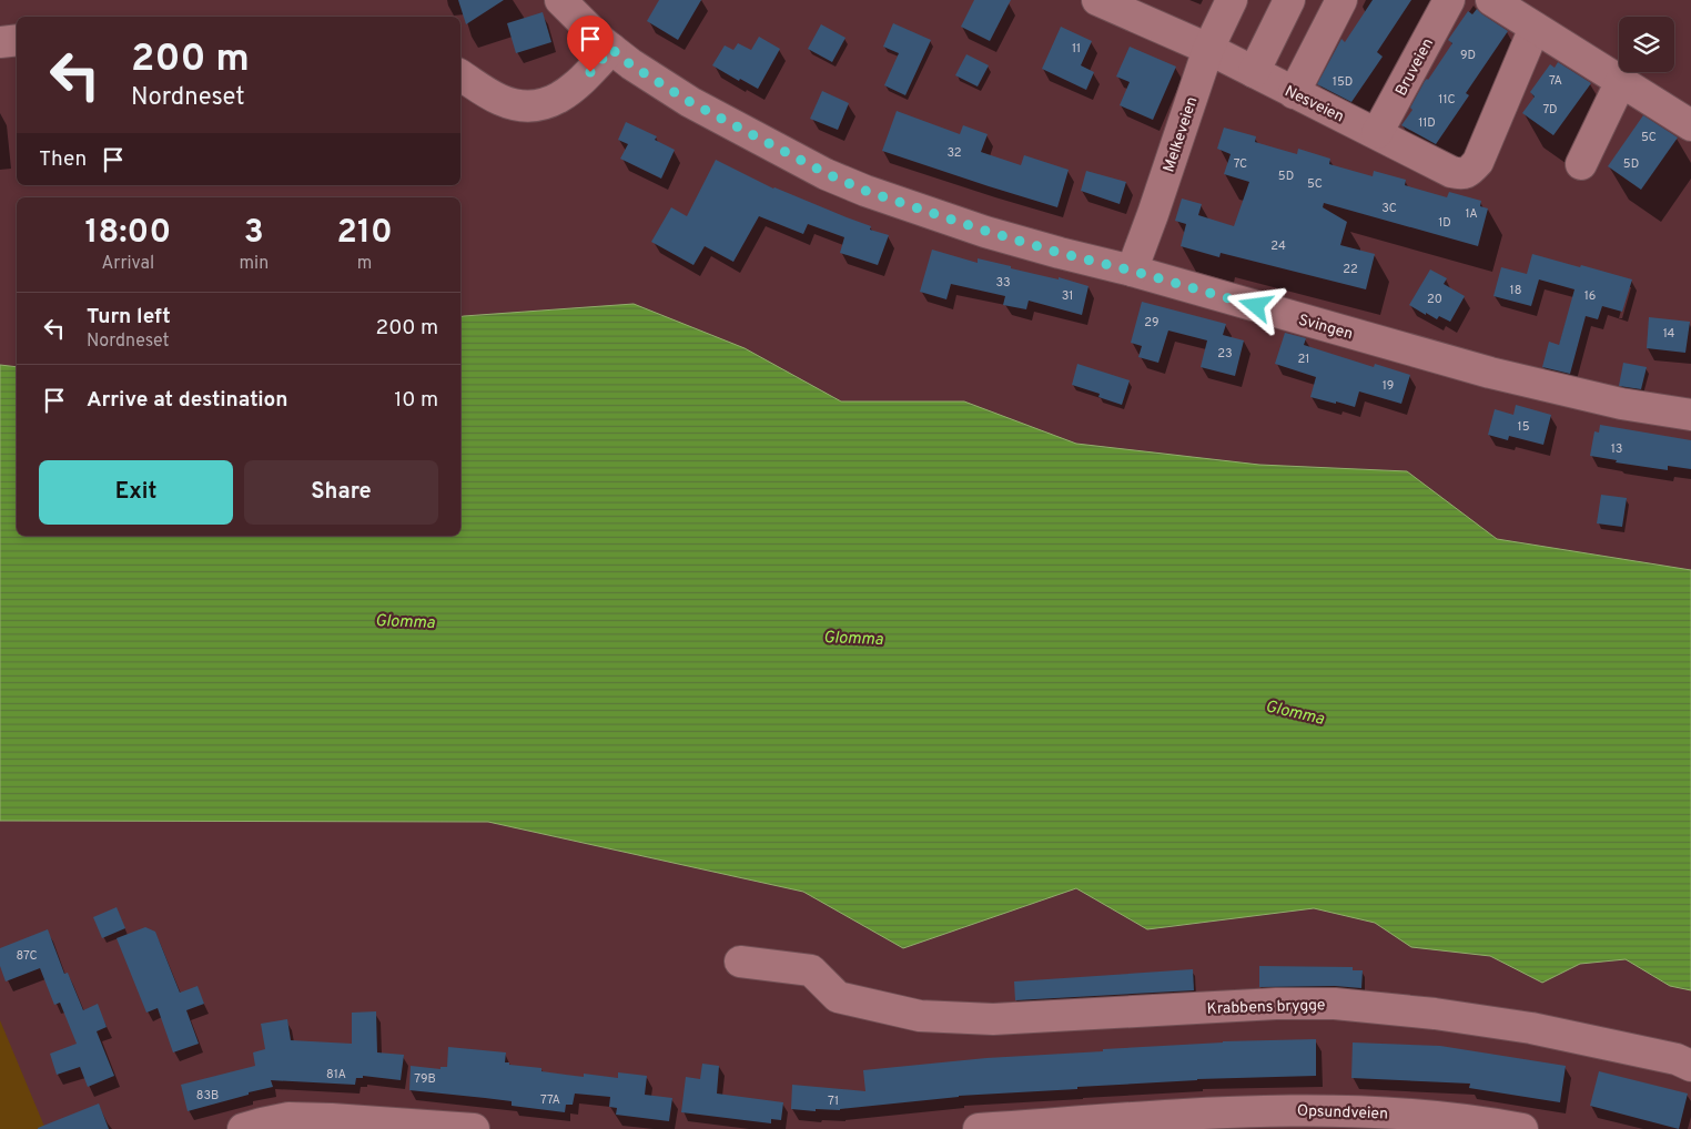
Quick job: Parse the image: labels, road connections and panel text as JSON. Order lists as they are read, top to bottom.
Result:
{
  "streets": {
    "street": [
      "Bruveien",
      "Nesveien",
      "Melkeveien",
      "Svingen",
      "Krabbens brygge",
      "Opsundveien"
    ]
  },
  "crossings": [
    ["Bruveien", "Nesveien"],
    ["Nesveien", "Melkeveien"],
    ["Melkeveien", "Svingen"]
  ],
  "water": ["Glomma"],
  "house_numbers": [
    "11",
    "9D",
    "7A",
    "15D",
    "11C",
    "7D",
    "11D",
    "5C",
    "32",
    "7C",
    "5D",
    "5D",
    "5C",
    "3C",
    "1A",
    "1D",
    "24",
    "22",
    "33",
    "18",
    "31",
    "16",
    "20",
    "29",
    "14",
    "23",
    "21",
    "19",
    "15",
    "13",
    "87C",
    "81A",
    "79B",
    "83B",
    "77A",
    "71"
  ],
  "page": {
    "turn": ["200 m", "Nordneset"],
    "then": "Then",
    "eta": [
      "18:00",
      "Arrival",
      "3",
      "min",
      "210",
      "m"
    ],
    "list": [
      {
        "name": "Turn left",
        "note": "Nordneset",
        "value": "200 m"
      },
      {
        "name": "Arrive at destination",
        "value": "10 m"
      }
    ],
    "buttons": ["Exit", "Share"]
  }
}
